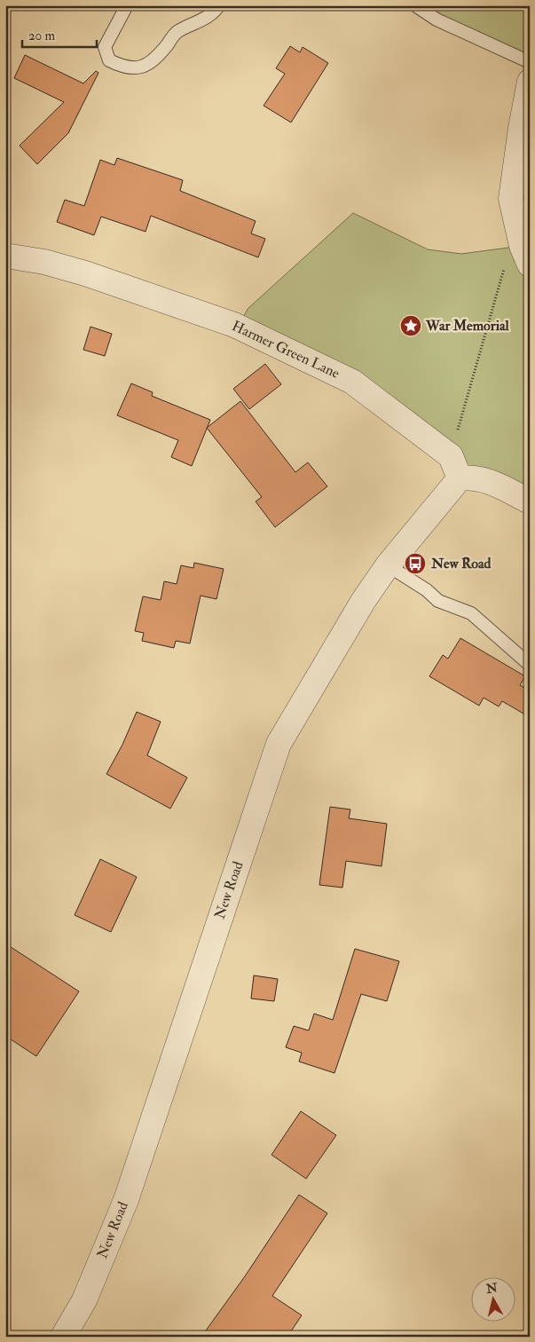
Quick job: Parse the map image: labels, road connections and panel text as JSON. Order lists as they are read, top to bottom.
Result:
{
  "streets": {
    "street": ["Harmer Green Lane", "New Road"]
  },
  "places": {
    "place": ["War Memorial"],
    "bus stop": ["New Road"]
  },
  "scale_bar": "20 m",
  "north": "top"
}
